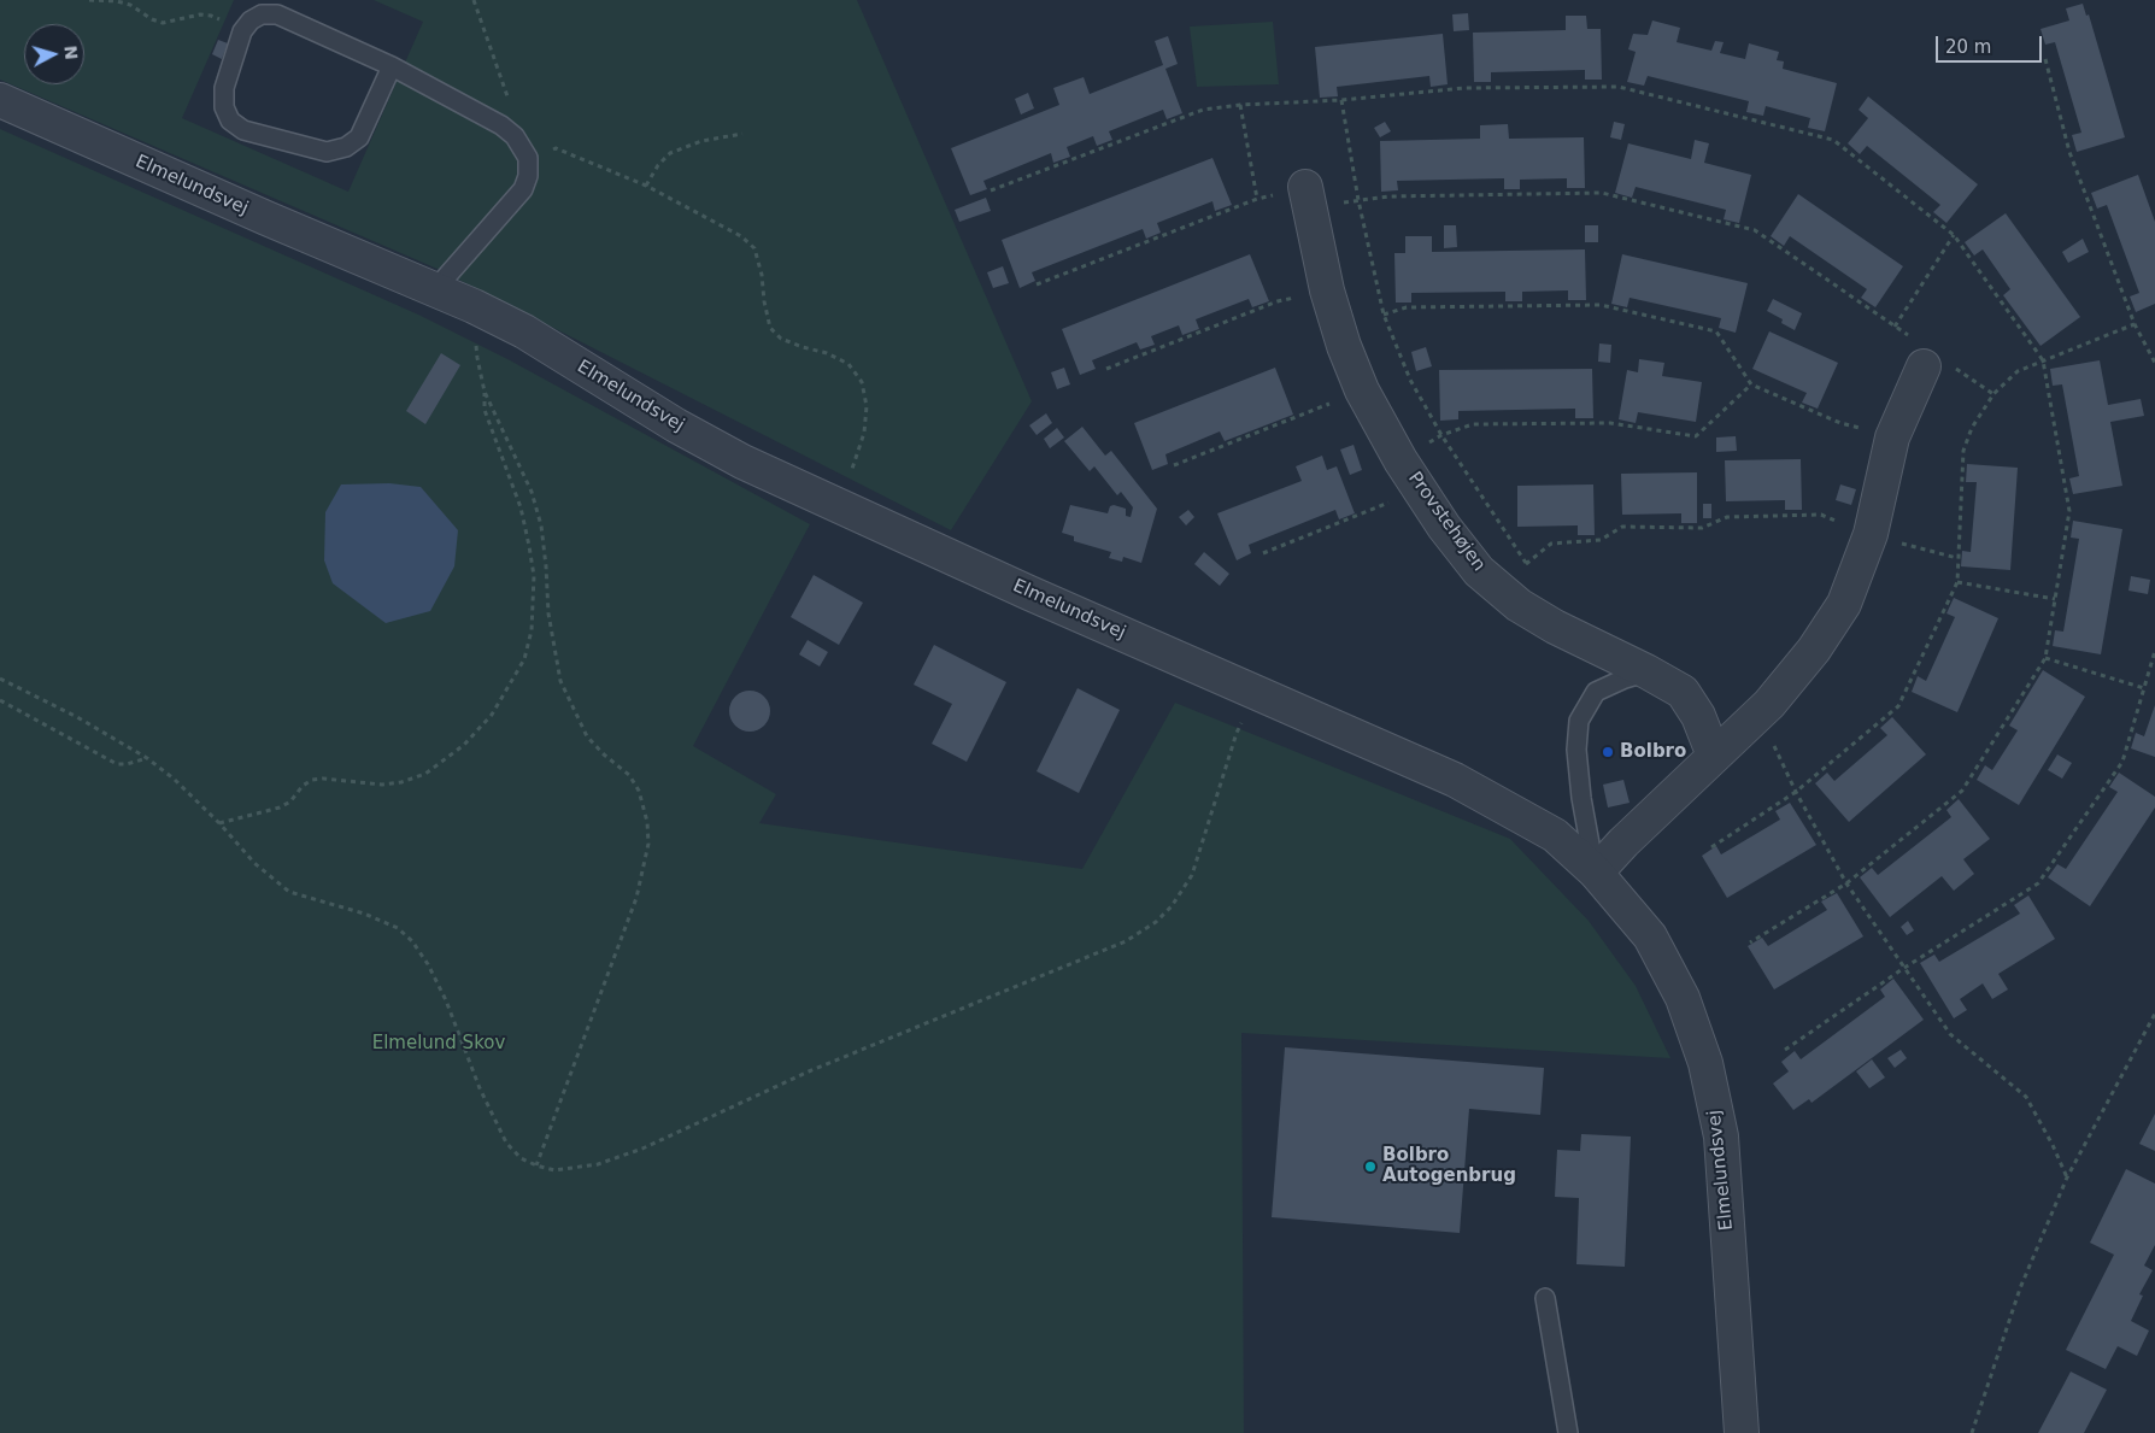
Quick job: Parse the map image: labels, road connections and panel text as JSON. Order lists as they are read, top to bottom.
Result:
{
  "streets": {
    "street": ["Elmelundsvej", "Provstehøjen"]
  },
  "parks": ["Elmelund Skov"],
  "places": ["Bolbro", "Bolbro Autogenbrug"],
  "scale_bar": "20 m",
  "north": "right"
}
